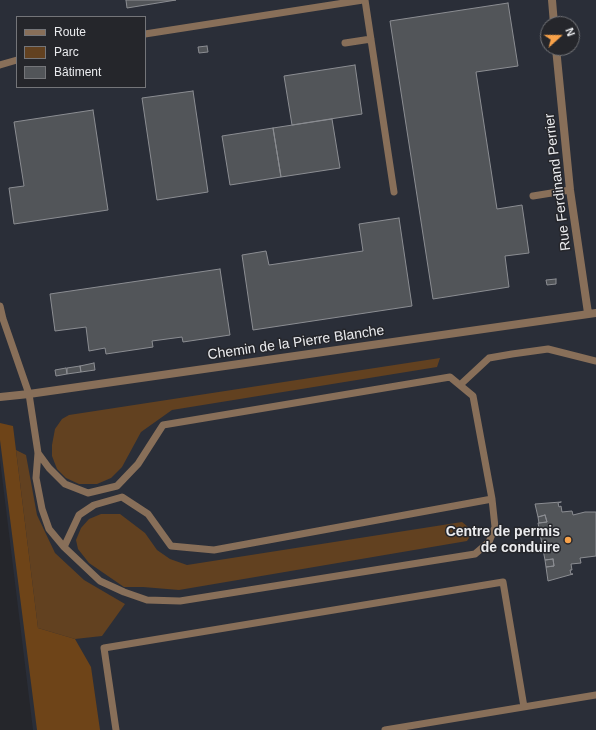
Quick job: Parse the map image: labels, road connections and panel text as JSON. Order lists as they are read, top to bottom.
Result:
{
  "streets": {
    "street": ["Rue Ferdinand Perrier", "Chemin de la Pierre Blanche"]
  },
  "crossings": [
    ["Rue Ferdinand Perrier", "Chemin de la Pierre Blanche"]
  ],
  "places": ["Centre de permis de conduire"],
  "legend": ["Route", "Parc", "Bâtiment"],
  "north": "right"
}
